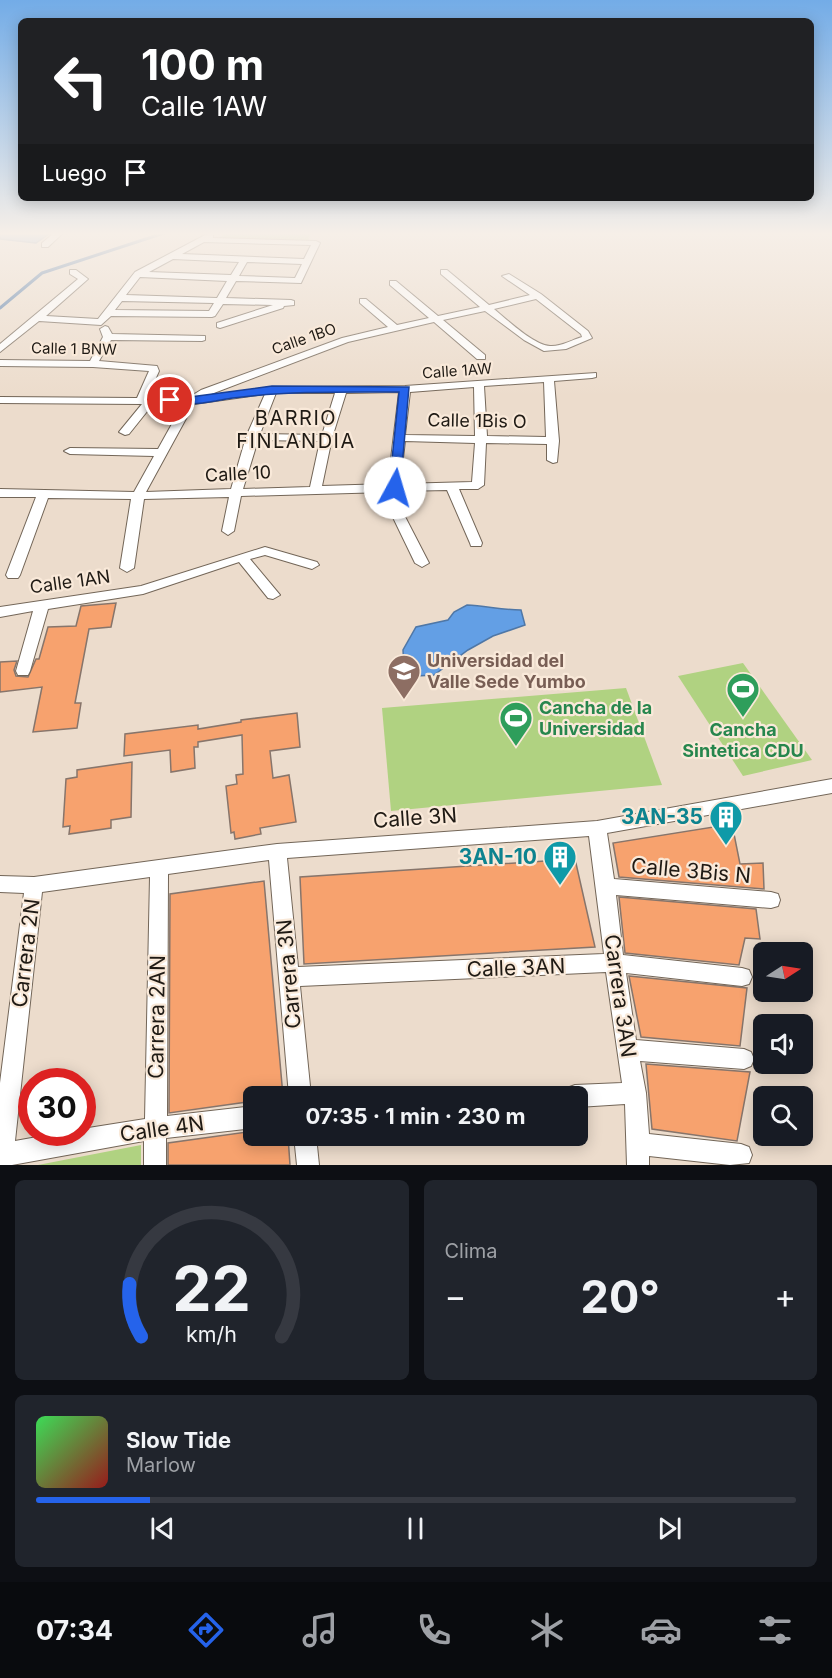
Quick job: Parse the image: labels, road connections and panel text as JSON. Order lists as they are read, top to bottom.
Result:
{
  "streets": {
    "street": [
      "Calle 1BO",
      "Calle 1 BNW",
      "Calle 1AW",
      "Calle 1Bis O",
      "Calle 10",
      "Calle 1AN",
      "Calle 3N",
      "Calle 3Bis N",
      "Carrera 2N",
      "Calle 3AN",
      "Carrera 3N",
      "Carrera 3AN",
      "Carrera 2AN",
      "Calle 4N"
    ]
  },
  "crossings": [
    ["Calle 1BO", "Calle 1AW"],
    ["Calle 1 BNW", "Calle 1AW"],
    ["Calle 1Bis O", "Calle 10"],
    ["Calle 3N", "Carrera 2N"],
    ["Calle 3N", "Carrera 3N"],
    ["Calle 3N", "Carrera 3AN"],
    ["Calle 3N", "Carrera 2AN"],
    ["Calle 3Bis N", "Carrera 3AN"],
    ["Carrera 2N", "Calle 4N"],
    ["Calle 3AN", "Carrera 3N"],
    ["Calle 3AN", "Carrera 3AN"],
    ["Carrera 2AN", "Calle 4N"]
  ],
  "districts": ["BARRIO FINLANDIA"],
  "places": {
    "school or university": ["Universidad del Valle Sede Yumbo"],
    "sports": ["Cancha Sintetica CDU", "Cancha de la Universidad"],
    "building": ["3AN-35", "3AN-10"]
  },
  "north": "right",
  "page": {
    "turn": ["100 m", "Calle 1AW"],
    "then": "Luego",
    "limit": "30",
    "trip": "07:35 · 1 min · 230 m",
    "tile": "Clima",
    "heat": ["−", "20°", "+"],
    "song": ["Slow Tide", "Marlow"],
    "tabs": "07:34",
    "gauge": ["22", "km/h"]
  }
}
